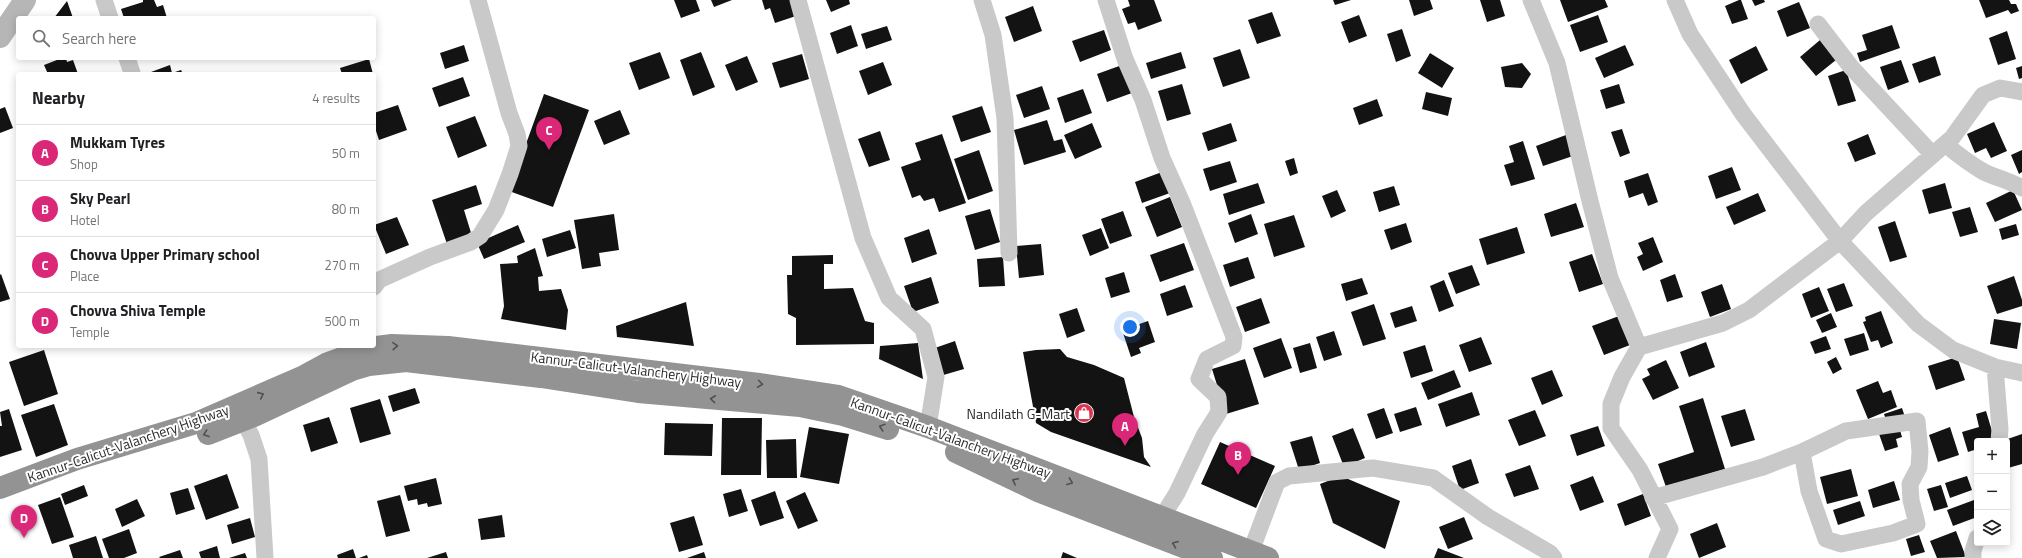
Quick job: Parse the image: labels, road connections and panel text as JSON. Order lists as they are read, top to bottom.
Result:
{
  "streets": {
    "highway": ["Kannur-Calicut-Valanchery Highway"]
  },
  "places": {
    "shop": ["Nandilath G-Mart"]
  },
  "page": {
    "search": "Search here",
    "heading": ["Nearby", "4 results"],
    "pins": [
      "C",
      "A",
      "B",
      "D"
    ],
    "list": [
      {
        "mark": "A",
        "name": "Mukkam Tyres",
        "note": "Shop",
        "value": "50 m"
      },
      {
        "mark": "B",
        "name": "Sky Pearl",
        "note": "Hotel",
        "value": "80 m"
      },
      {
        "mark": "C",
        "name": "Chovva Upper Primary school",
        "note": "Place",
        "value": "270 m"
      },
      {
        "mark": "D",
        "name": "Chovva Shiva Temple",
        "note": "Temple",
        "value": "500 m"
      }
    ],
    "map_buttons": ["+", "−"]
  }
}
